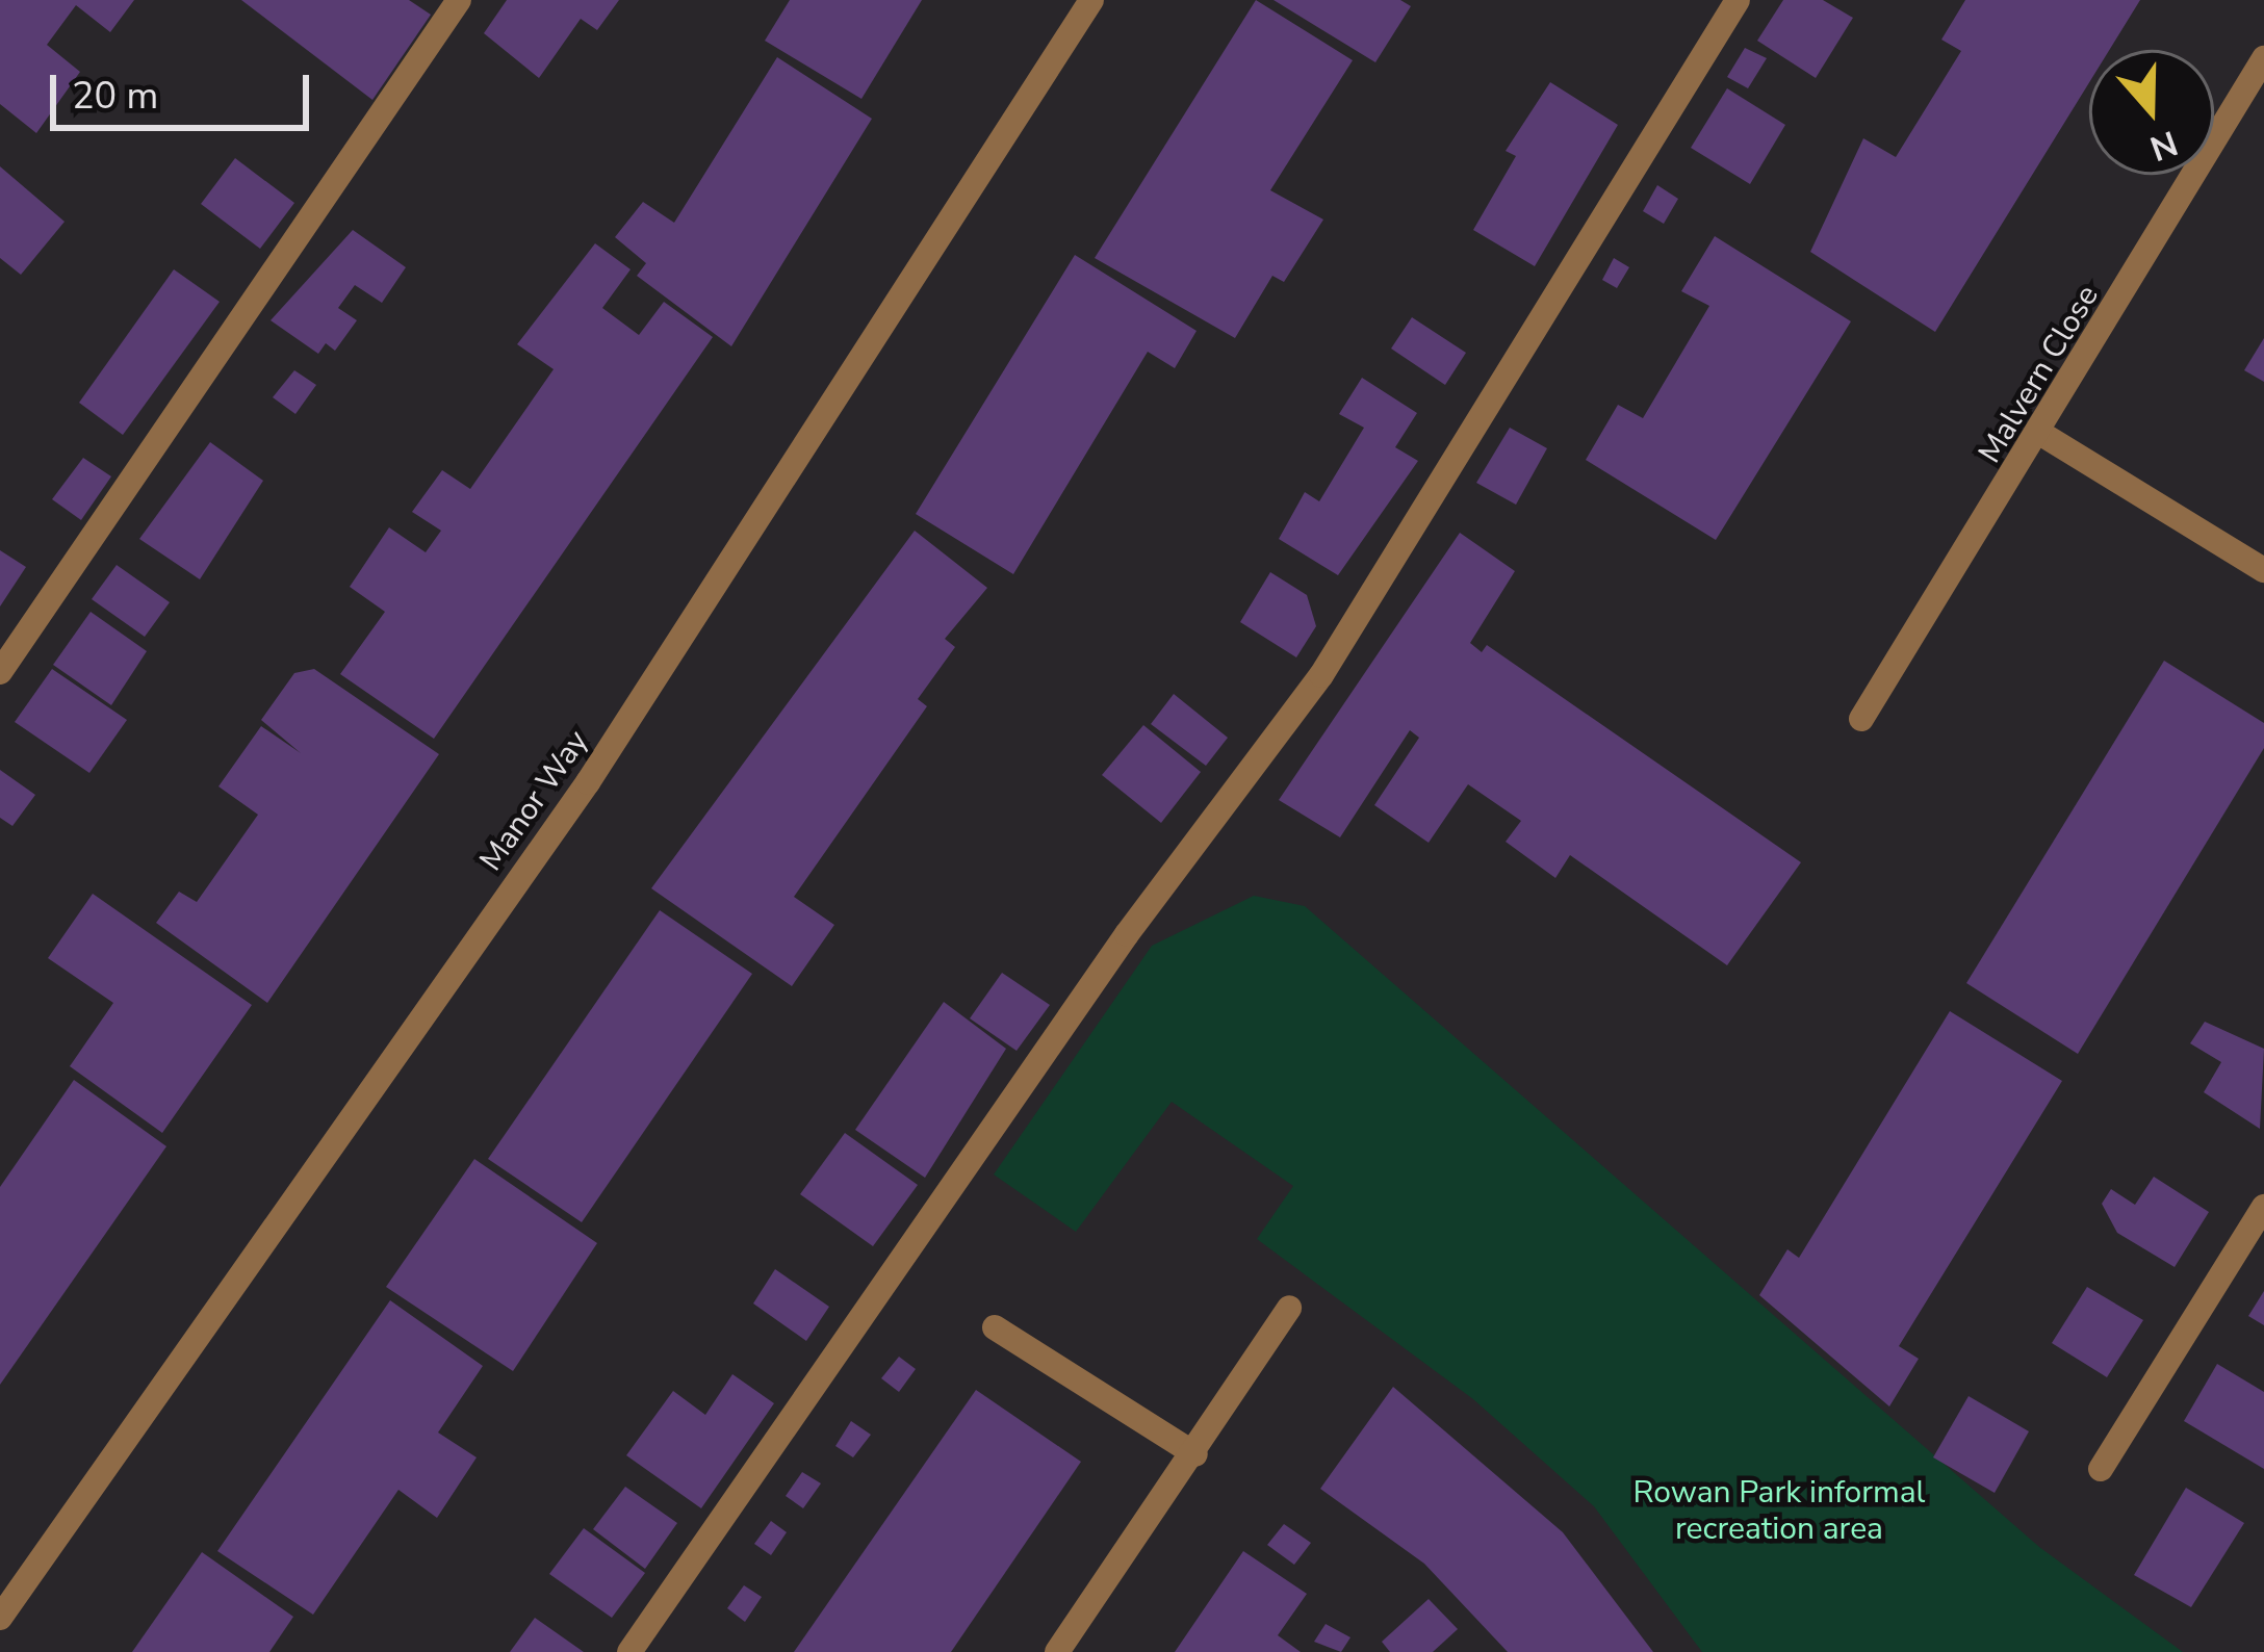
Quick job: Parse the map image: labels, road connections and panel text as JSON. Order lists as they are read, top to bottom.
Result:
{
  "streets": {
    "street": ["Malvern Close", "Manor Way"]
  },
  "parks": ["Rowan Park informal recreation area"],
  "scale_bar": "20 m",
  "north": "bottom"
}
